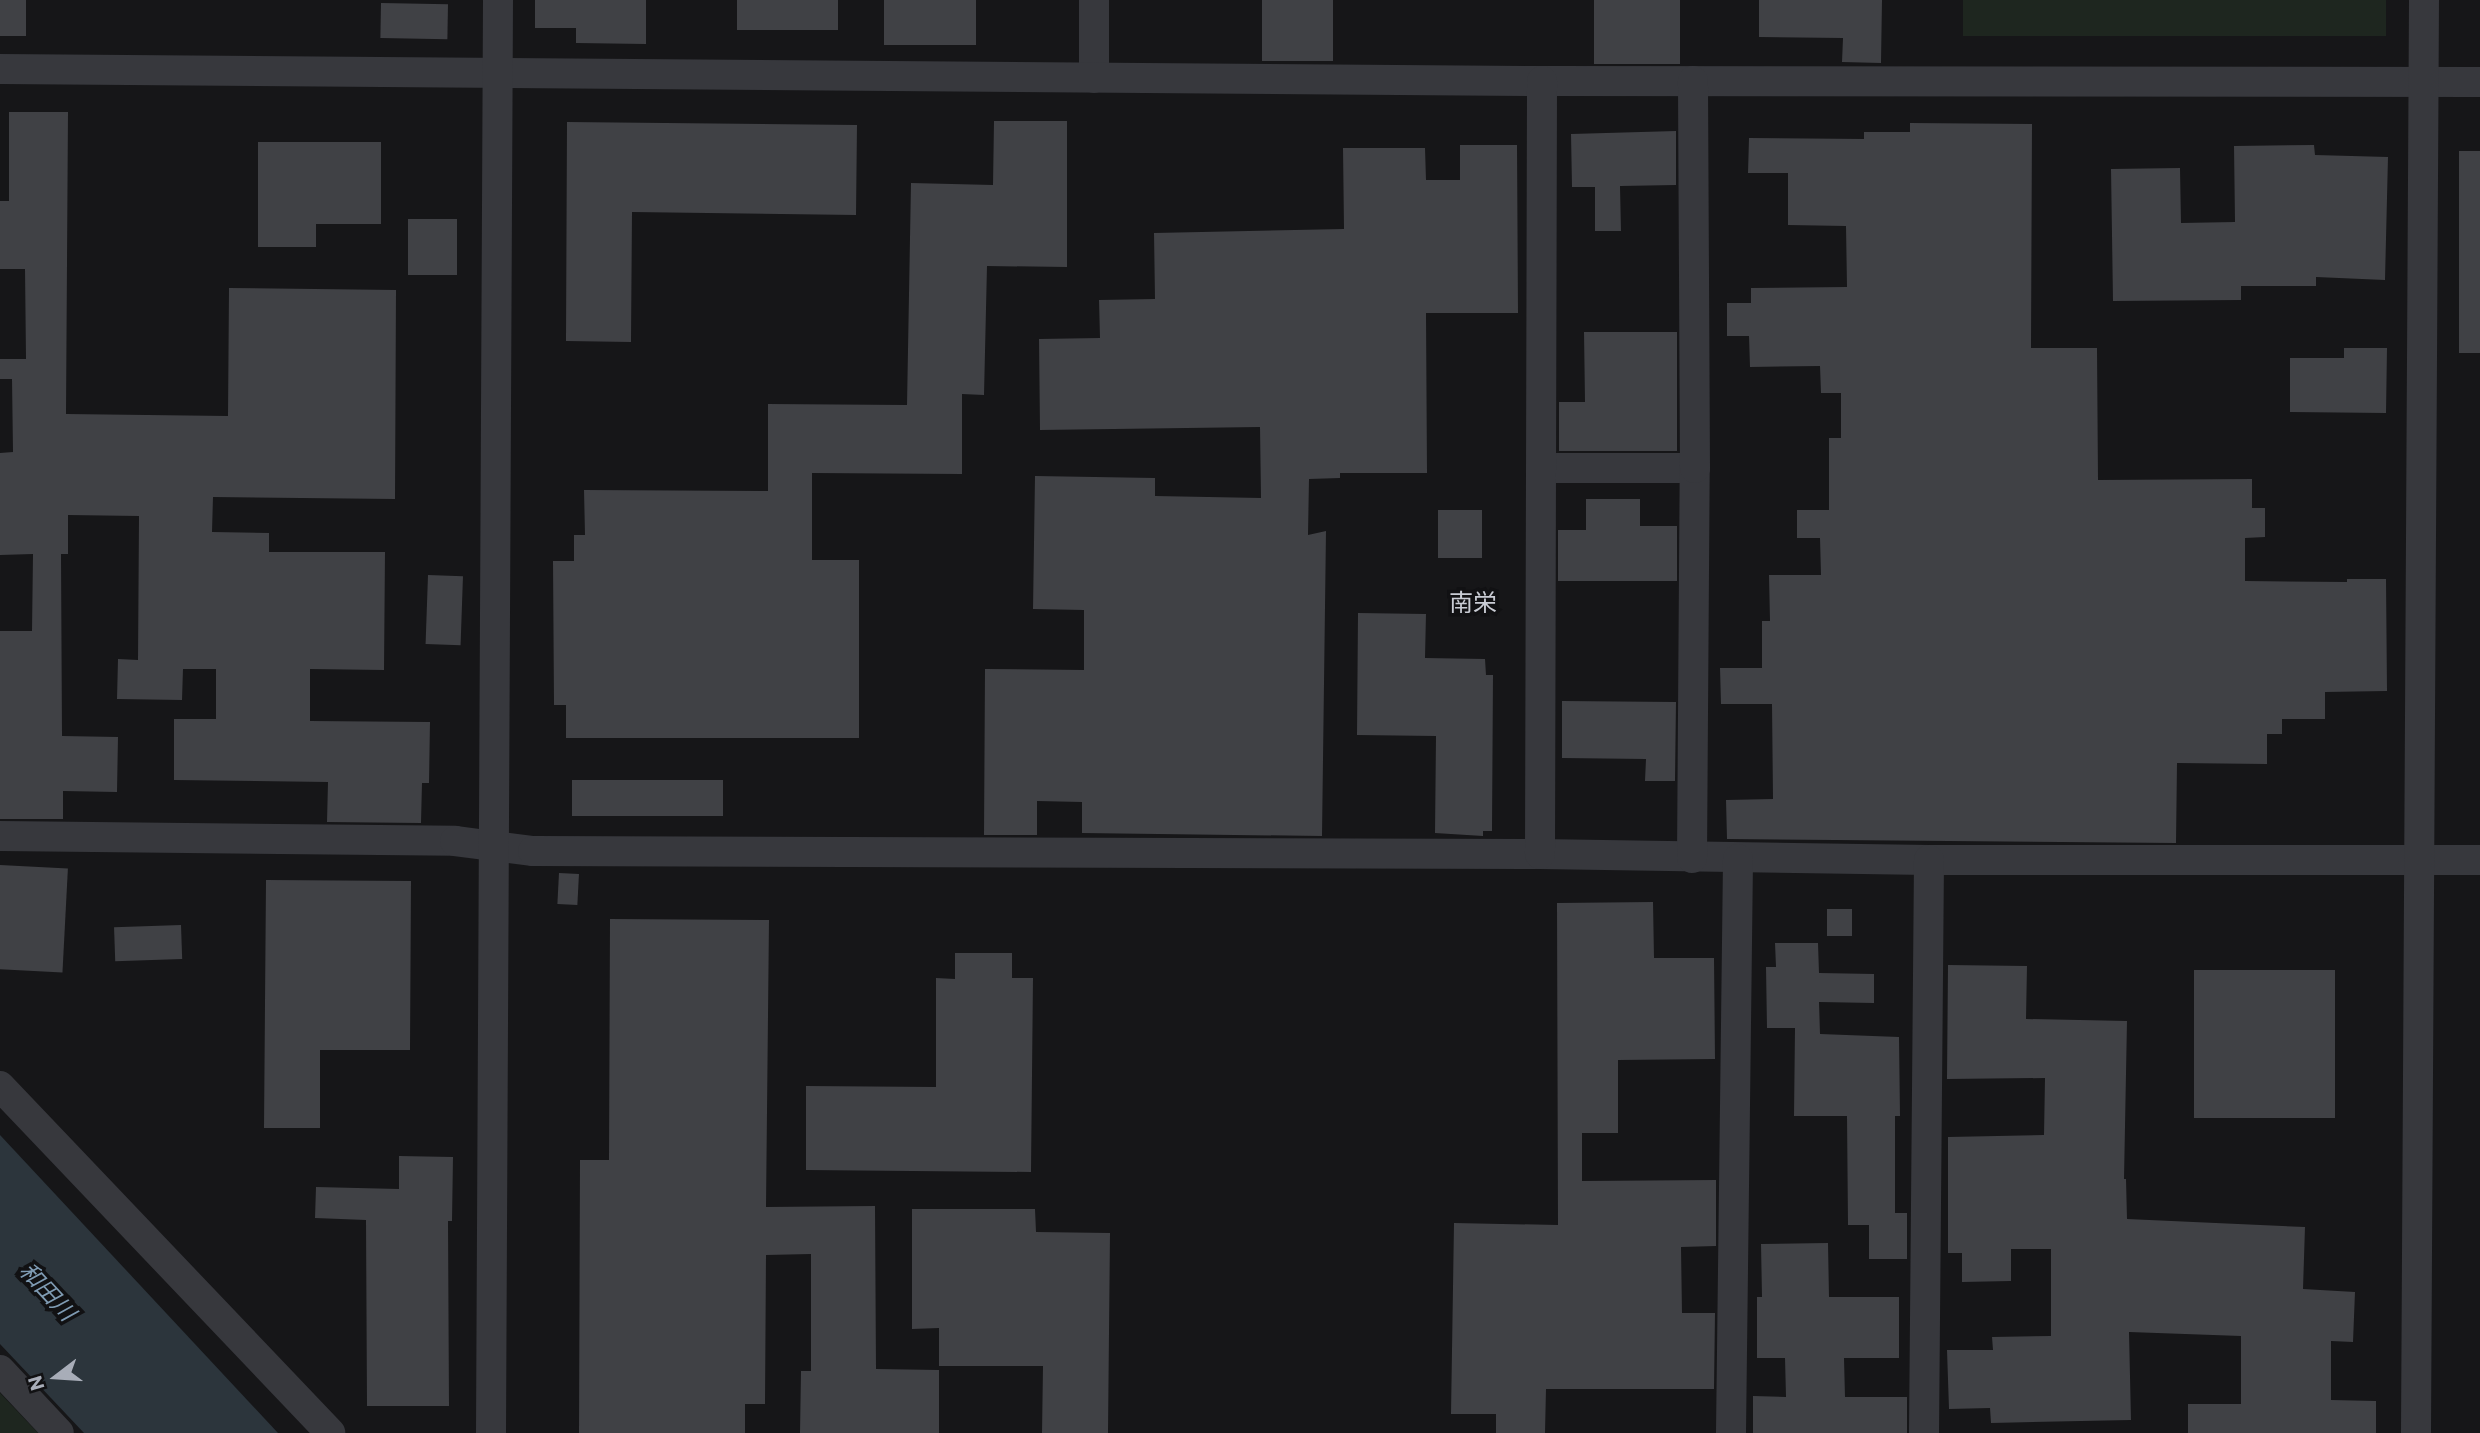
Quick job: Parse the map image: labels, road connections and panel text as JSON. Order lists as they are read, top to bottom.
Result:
{
  "districts": ["南栄"],
  "water": ["和田川"],
  "north": "left"
}
